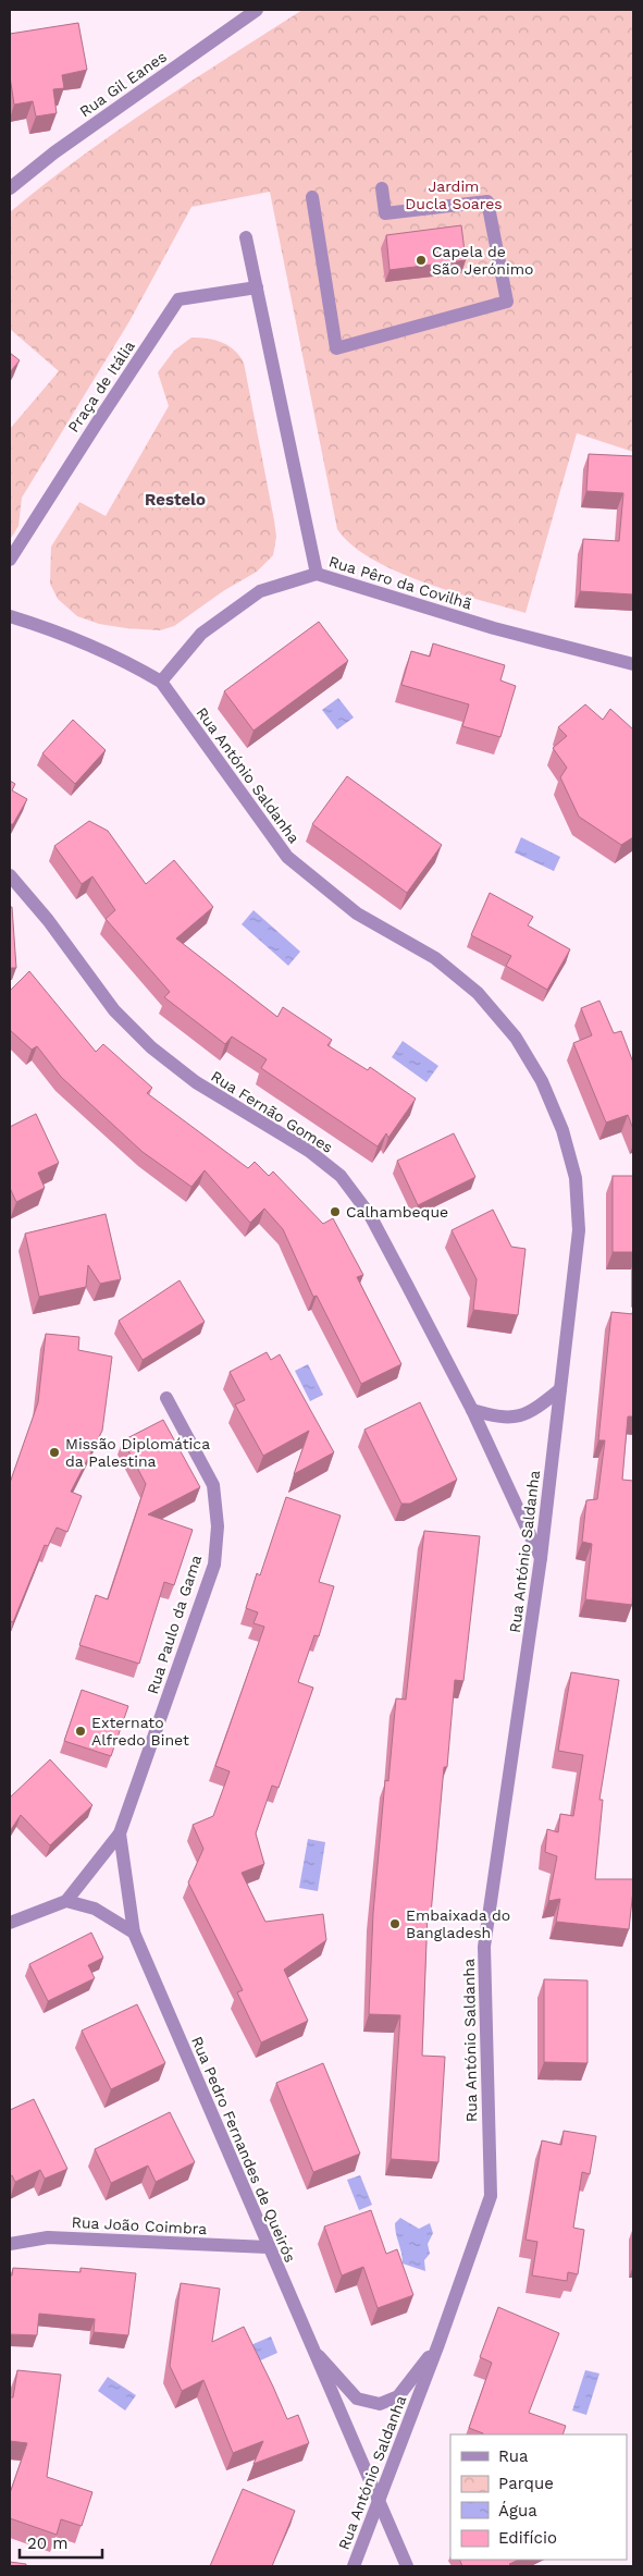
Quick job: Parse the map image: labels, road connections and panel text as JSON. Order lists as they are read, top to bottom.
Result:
{
  "streets": {
    "street": [
      "Rua Gil Eanes",
      "Praça de Itália",
      "Rua Pêro da Covilhã",
      "Rua António Saldanha",
      "Rua Fernão Gomes",
      "Rua Paulo da Gama",
      "Rua Pedro Fernandes de Queirós",
      "Rua João Coimbra"
    ]
  },
  "crossings": [
    ["Rua Pêro da Covilhã", "Rua António Saldanha"],
    ["Rua António Saldanha", "Rua Fernão Gomes"],
    ["Rua António Saldanha", "Rua Pedro Fernandes de Queirós"],
    ["Rua Paulo da Gama", "Rua Pedro Fernandes de Queirós"],
    ["Rua Pedro Fernandes de Queirós", "Rua João Coimbra"]
  ],
  "districts": ["Restelo"],
  "parks": ["Jardim Ducla Soares"],
  "places": [
    "Capela de São Jerónimo",
    "Calhambeque",
    "Missão Diplomática da Palestina",
    "Externato Alfredo Binet",
    "Embaixada do Bangladesh"
  ],
  "legend": [
    "Rua",
    "Parque",
    "Água",
    "Edifício"
  ],
  "scale_bar": "20 m"
}
